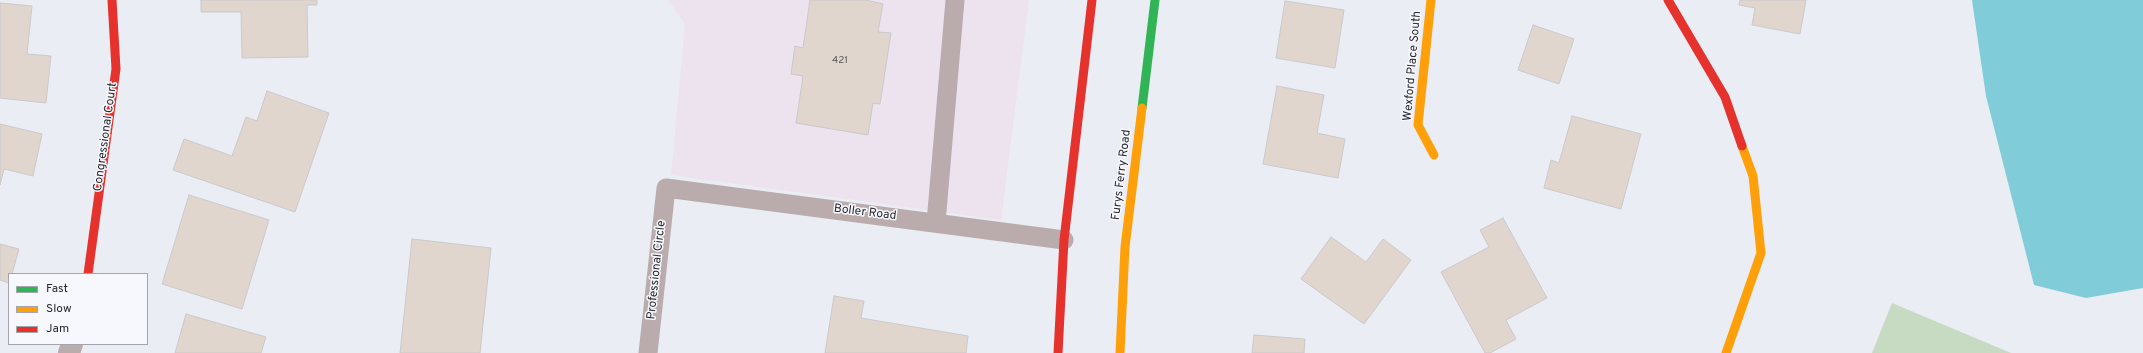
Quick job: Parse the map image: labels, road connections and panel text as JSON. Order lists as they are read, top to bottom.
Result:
{
  "streets": {
    "street": ["Wexford Place South", "Congressional Court", "Furys Ferry Road"],
    "lane": ["Boller Road", "Professional Circle"]
  },
  "crossings": [
    ["Boller Road", "Professional Circle"]
  ],
  "house_numbers": ["421"],
  "legend": ["Fast", "Slow", "Jam"]
}
